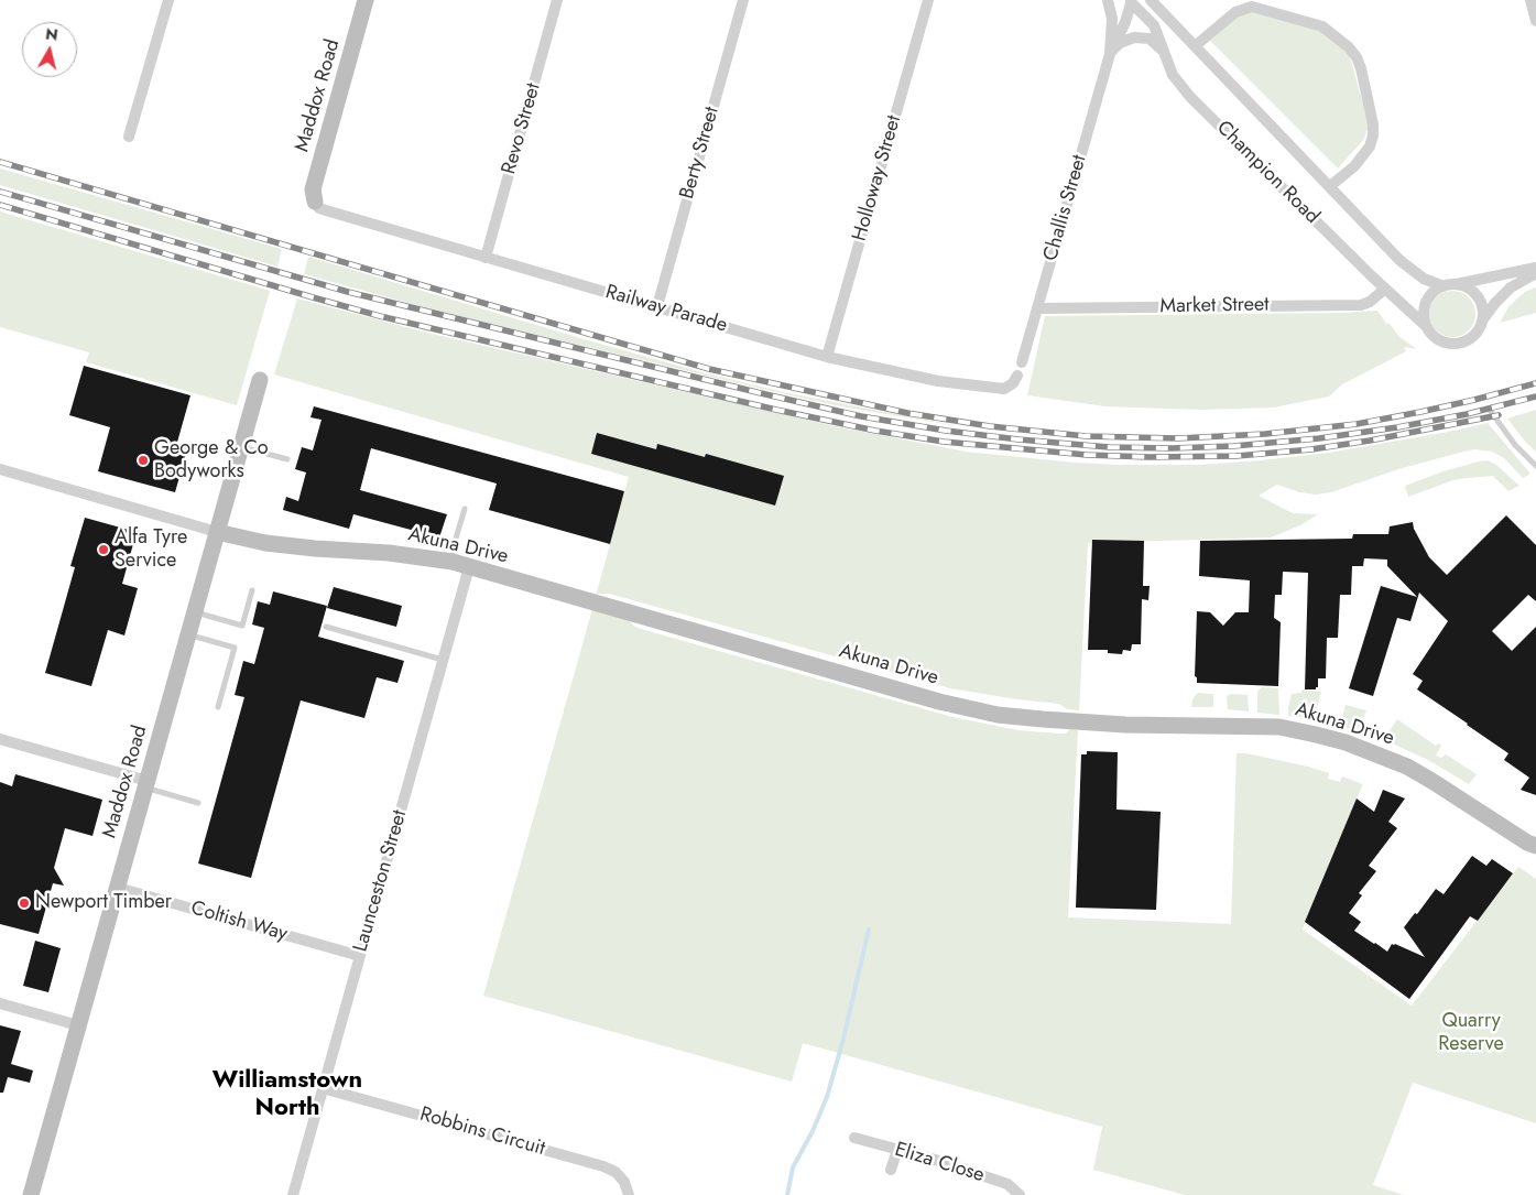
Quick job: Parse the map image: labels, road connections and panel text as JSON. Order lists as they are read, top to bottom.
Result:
{
  "streets": {
    "street": [
      "Maddox Road",
      "Revo Street",
      "Berty Street",
      "Champion Road",
      "Holloway Street",
      "Challis Street",
      "Market Street",
      "Railway Parade",
      "Akuna Drive",
      "Launceston Street",
      "Coltish Way",
      "Robbins Circuit",
      "Eliza Close"
    ]
  },
  "crossings": [
    ["Maddox Road", "Railway Parade"],
    ["Maddox Road", "Akuna Drive"],
    ["Maddox Road", "Coltish Way"],
    ["Revo Street", "Railway Parade"],
    ["Berty Street", "Railway Parade"],
    ["Champion Road", "Challis Street"],
    ["Champion Road", "Market Street"],
    ["Holloway Street", "Railway Parade"],
    ["Challis Street", "Market Street"],
    ["Akuna Drive", "Launceston Street"],
    ["Launceston Street", "Coltish Way"],
    ["Launceston Street", "Robbins Circuit"]
  ],
  "districts": ["Williamstown North"],
  "parks": ["Quarry Reserve"],
  "places": ["George & Co Bodyworks", "Alfa Tyre Service", "Newport Timber"],
  "north": "top"
}
